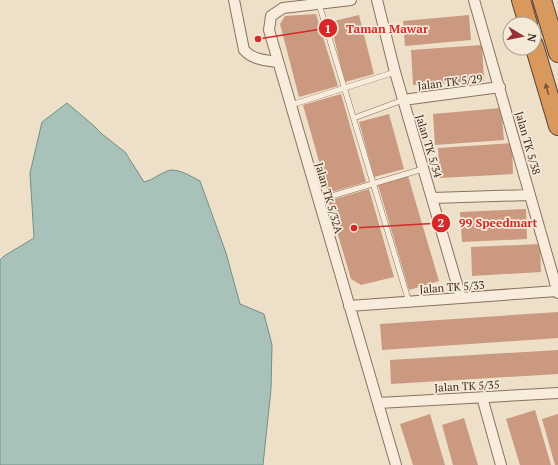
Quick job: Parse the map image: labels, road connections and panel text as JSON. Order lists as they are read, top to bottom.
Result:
{
  "streets": {
    "street": [
      "Jalan TK 5/29",
      "Jalan TK 5/38",
      "Jalan TK 5/34",
      "Jalan TK 5/32A",
      "Jalan TK 5/33",
      "Jalan TK 5/35"
    ]
  },
  "crossings": [
    ["Jalan TK 5/29", "Jalan TK 5/38"],
    ["Jalan TK 5/29", "Jalan TK 5/34"],
    ["Jalan TK 5/38", "Jalan TK 5/33"],
    ["Jalan TK 5/34", "Jalan TK 5/33"],
    ["Jalan TK 5/32A", "Jalan TK 5/33"],
    ["Jalan TK 5/32A", "Jalan TK 5/35"]
  ],
  "places": ["Taman Mawar", "99 Speedmart"],
  "north": "right"
}
